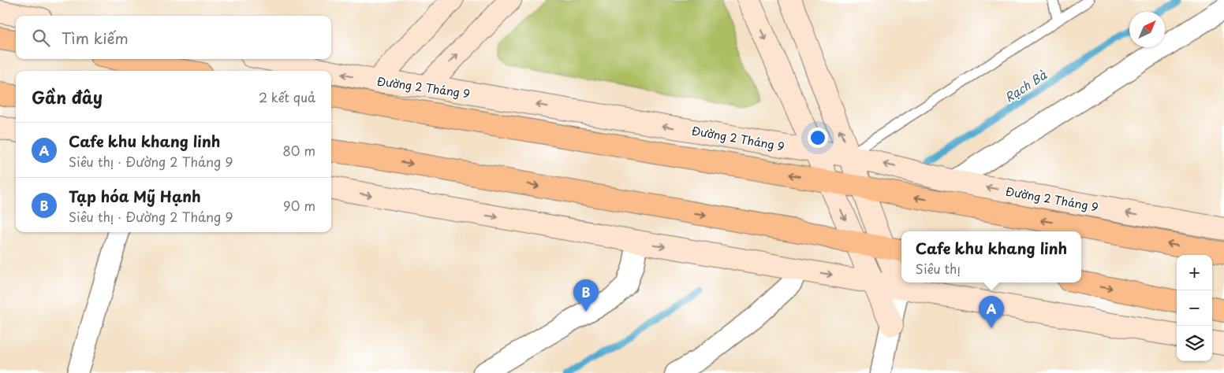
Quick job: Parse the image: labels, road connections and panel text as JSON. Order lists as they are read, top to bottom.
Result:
{
  "streets": {
    "main road": ["Đường 2 Tháng 9"]
  },
  "water": ["Rạch Bà"],
  "north": "top right",
  "page": {
    "search": "Tìm kiếm",
    "heading": ["Gần đây", "2 kết quả"],
    "list": [
      {
        "mark": "A",
        "name": "Cafe khu khang linh",
        "note": "Siêu thị · Đường 2 Tháng 9",
        "value": "80 m"
      },
      {
        "mark": "B",
        "name": "Tạp hóa Mỹ Hạnh",
        "note": "Siêu thị · Đường 2 Tháng 9",
        "value": "90 m"
      }
    ],
    "popup": ["Cafe khu khang linh", "Siêu thị"],
    "map_buttons": ["+", "−"],
    "pins": ["B", "A"]
  }
}
